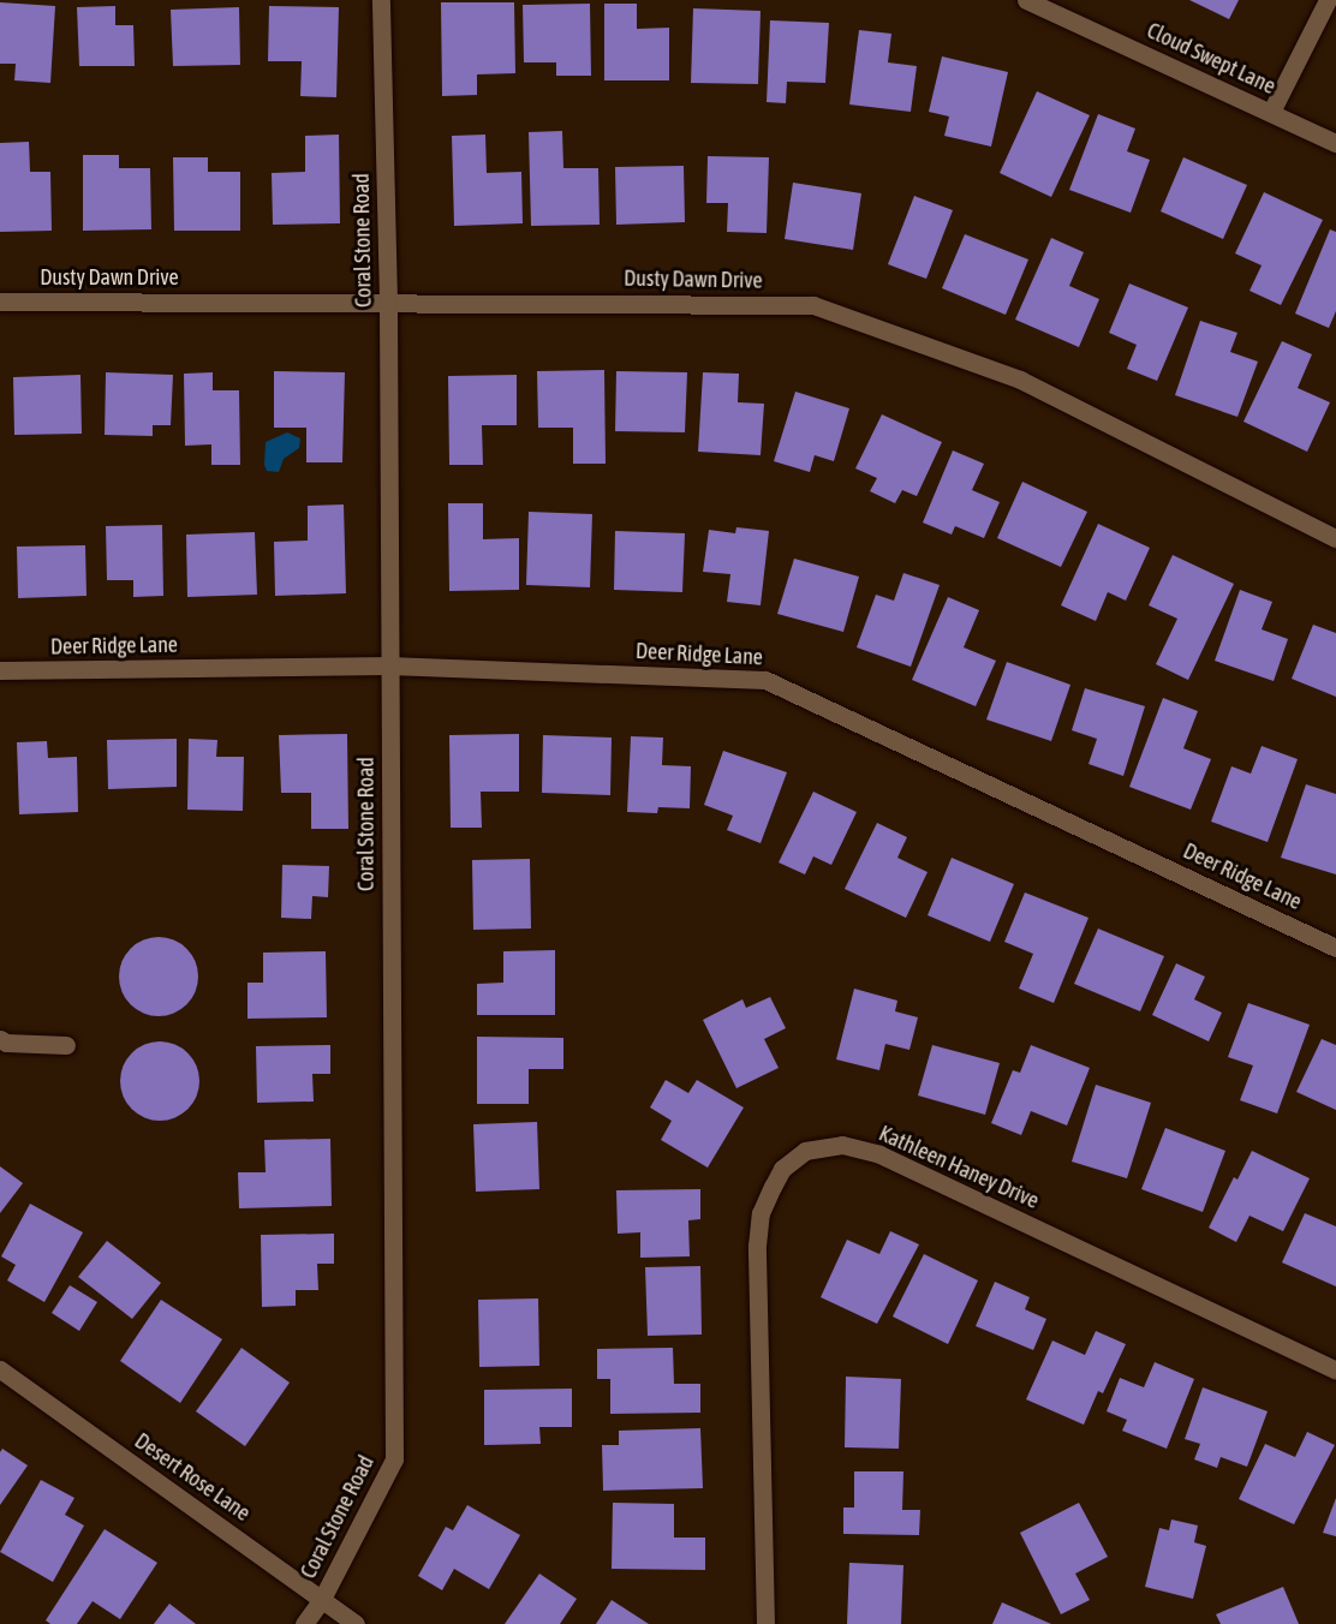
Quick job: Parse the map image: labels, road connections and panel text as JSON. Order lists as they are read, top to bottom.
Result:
{
  "streets": {
    "street": [
      "Cloud Swept Lane",
      "Coral Stone Road",
      "Dusty Dawn Drive",
      "Deer Ridge Lane",
      "Kathleen Haney Drive",
      "Desert Rose Lane"
    ]
  },
  "crossings": [
    ["Coral Stone Road", "Dusty Dawn Drive"],
    ["Coral Stone Road", "Deer Ridge Lane"],
    ["Coral Stone Road", "Desert Rose Lane"]
  ]
}
